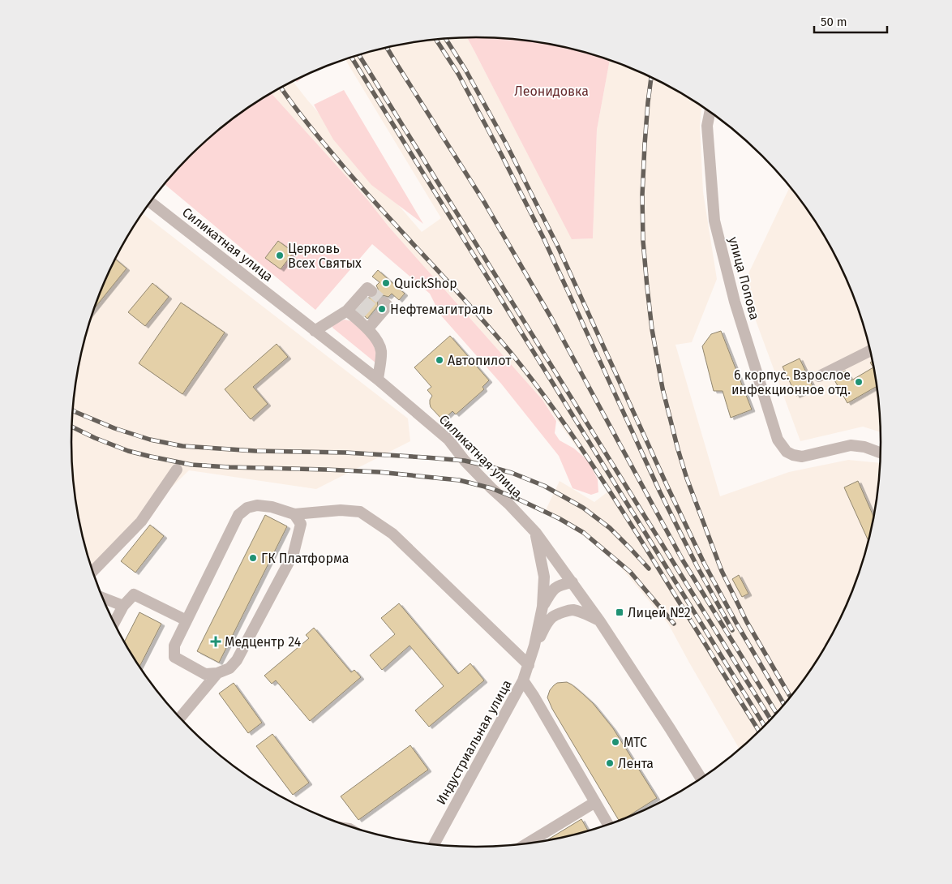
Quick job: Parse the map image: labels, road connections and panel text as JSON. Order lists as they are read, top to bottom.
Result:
{
  "streets": {
    "street": ["Силикатная улица", "улица Попова", "Индустриальная улица"]
  },
  "crossings": [
    ["Силикатная улица", "Индустриальная улица"]
  ],
  "parks": ["Леонидовка"],
  "places": {
    "other": [
      "Церковь Всех Святых",
      "QuickShop",
      "Нефтемагитраль",
      "Автопилот",
      "6 корпус. Взрослое инфекционное отд.",
      "ГК Платформа",
      "МТС",
      "Лента"
    ],
    "transit": ["Лицей №2"],
    "health": ["Медцентр 24"]
  },
  "scale_bar": "50 m"
}
